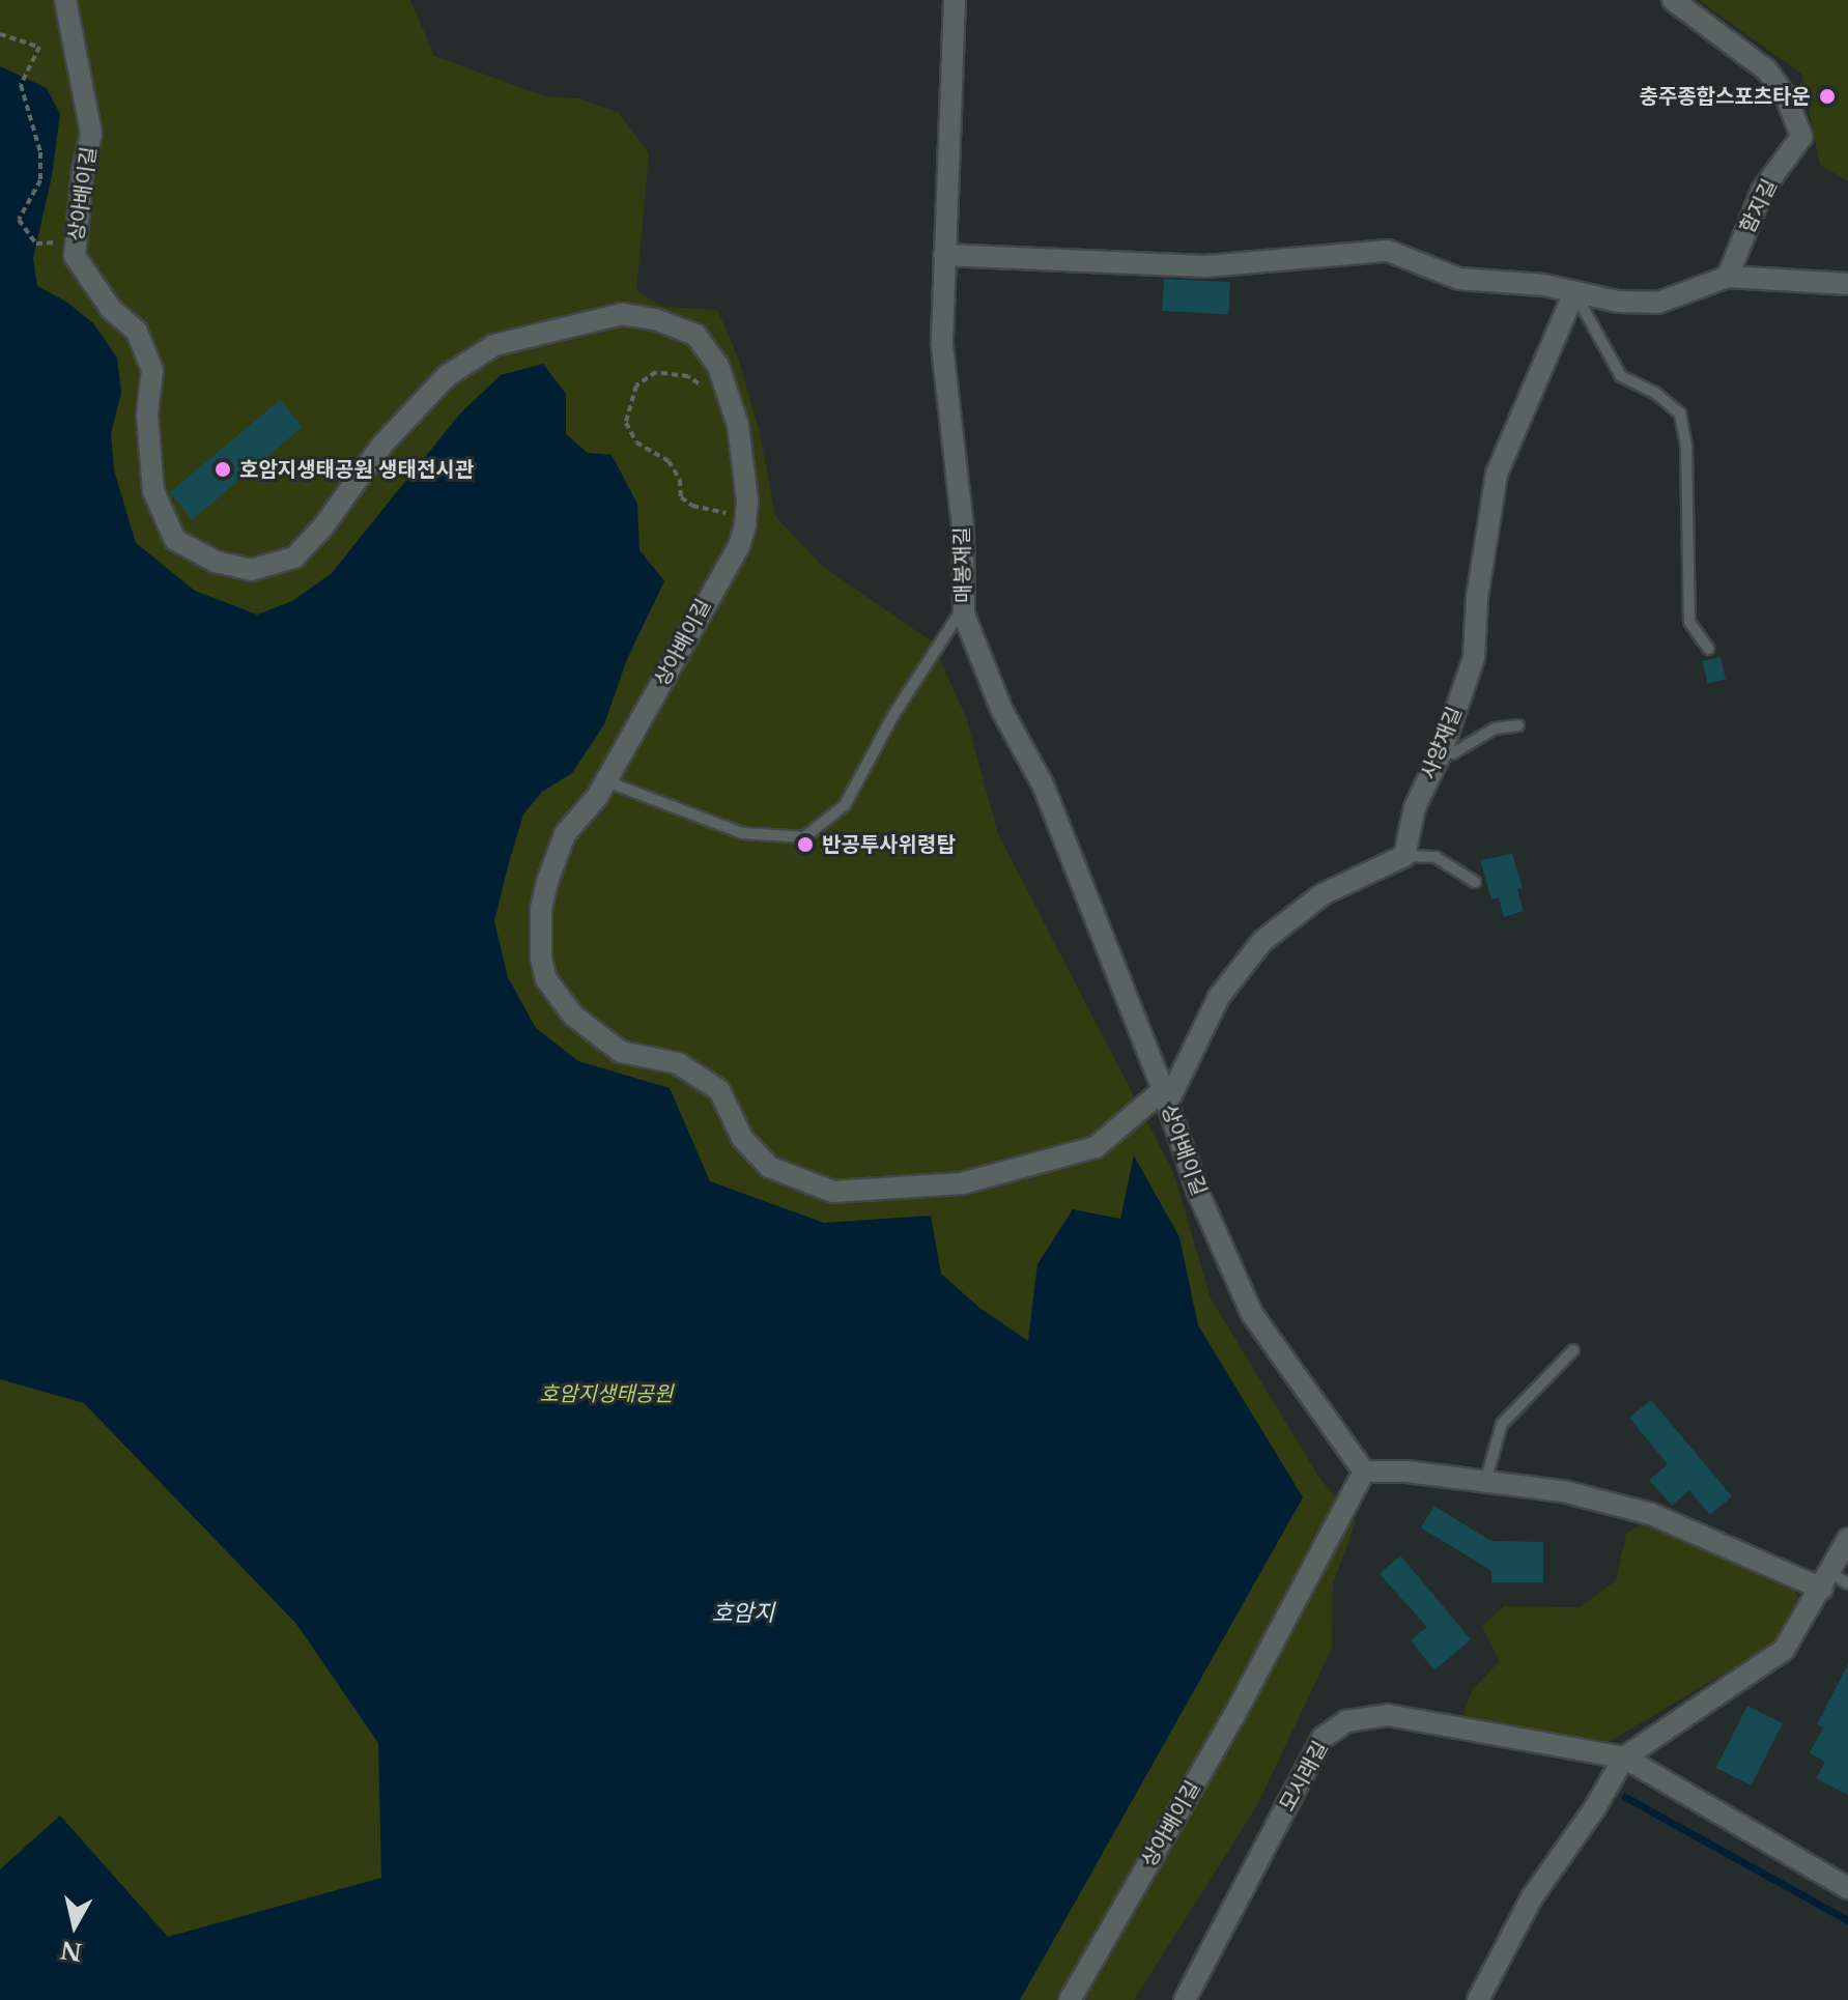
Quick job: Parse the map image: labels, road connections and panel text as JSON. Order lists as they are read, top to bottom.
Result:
{
  "streets": {
    "street": [
      "상아배이길",
      "함지길",
      "매봉재길",
      "사양재길",
      "모시래길"
    ]
  },
  "crossings": [
    ["상아배이길", "매봉재길"]
  ],
  "water": ["호암지"],
  "parks": ["호암지생태공원"],
  "places": ["충주종합스포츠타운", "호암지생태공원 생태전시관", "반공투사위령탑"],
  "north": "bottom"
}
